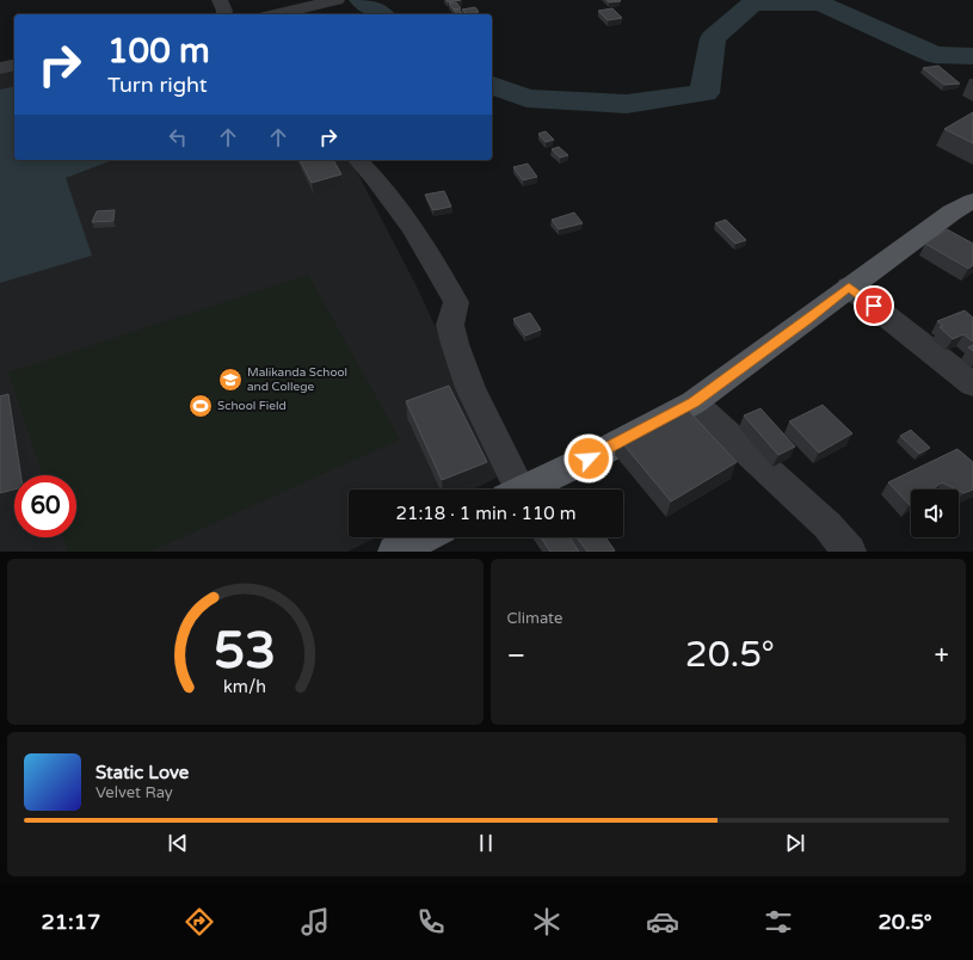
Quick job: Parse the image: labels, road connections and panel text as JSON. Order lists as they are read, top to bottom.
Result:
{
  "places": {
    "school or university": ["Malikanda School and College"],
    "sports": ["School Field"]
  },
  "page": {
    "turn": ["100 m", "Turn right"],
    "limit": "60",
    "trip": "21:18 · 1 min · 110 m",
    "tile": "Climate",
    "heat": ["−", "20.5°", "+"],
    "song": ["Static Love", "Velvet Ray"],
    "tabs": ["21:17", "20.5°"],
    "gauge": ["53", "km/h"]
  }
}
